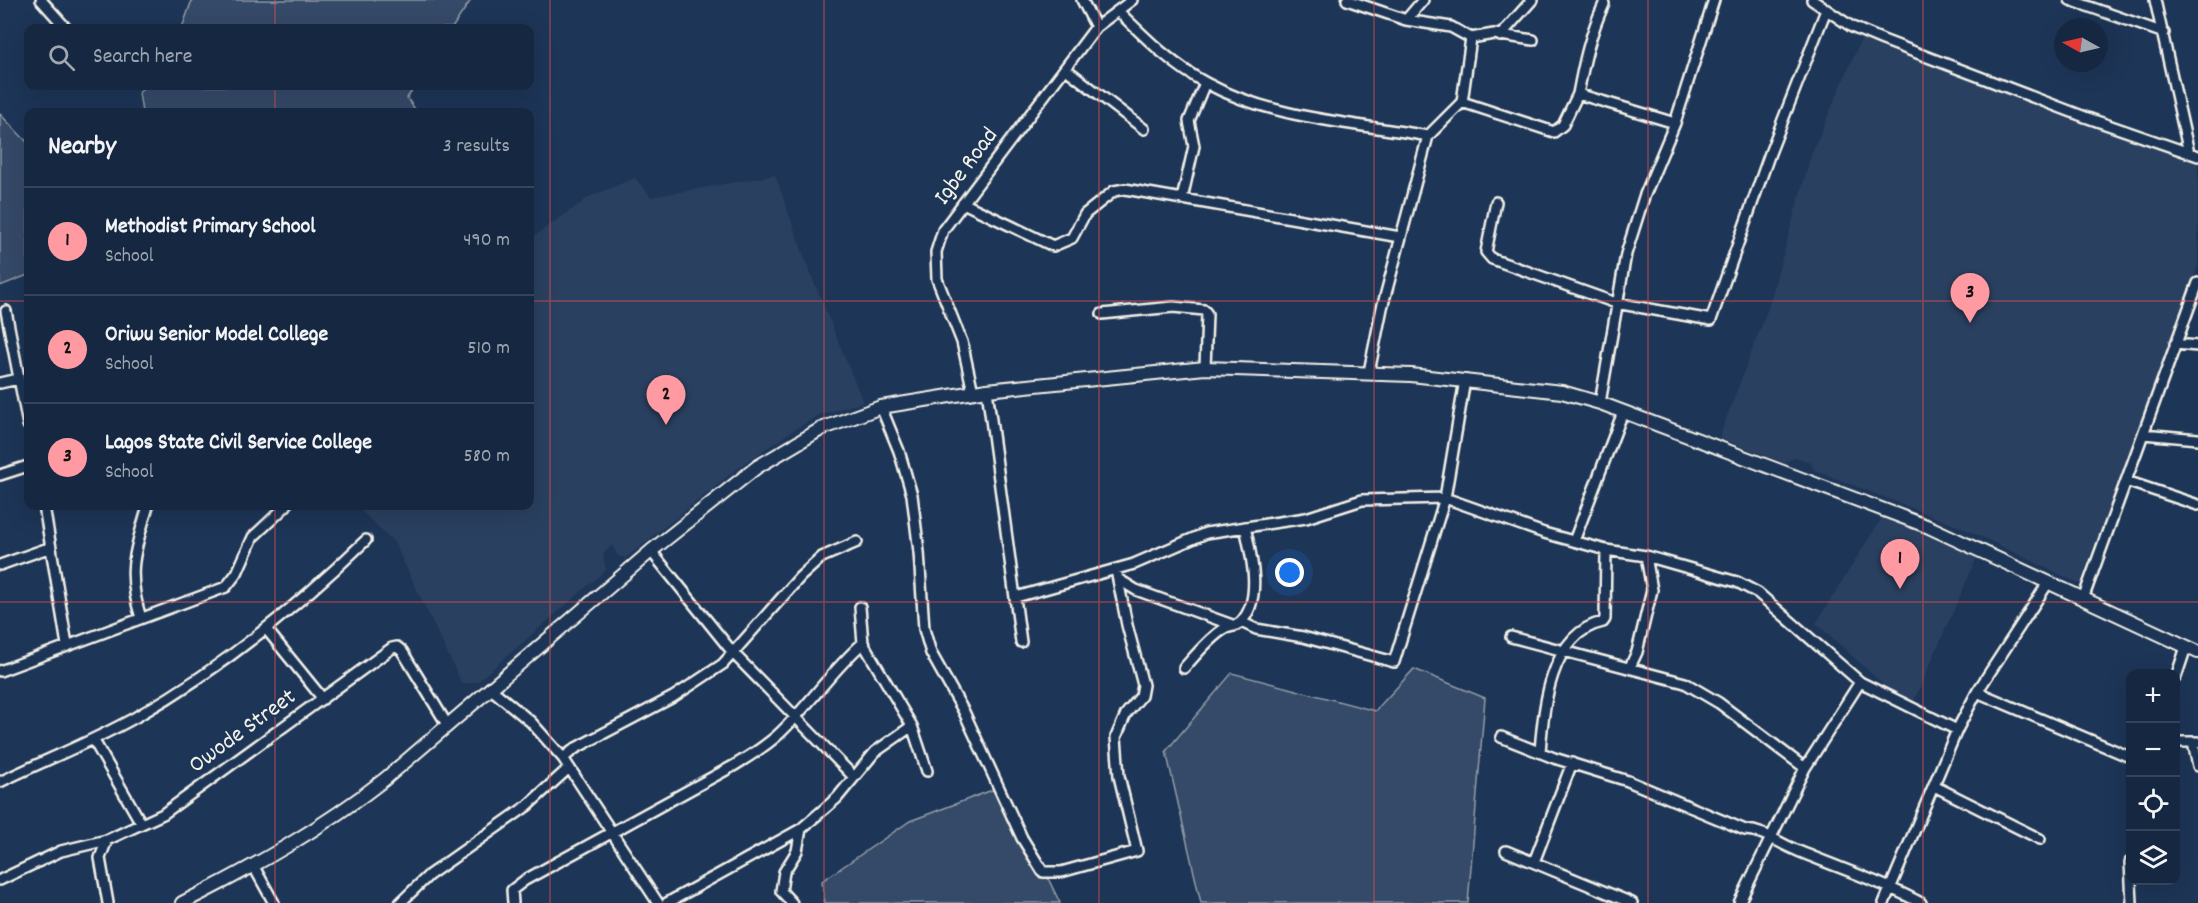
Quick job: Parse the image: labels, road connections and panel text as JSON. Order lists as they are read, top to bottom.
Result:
{
  "streets": {
    "street": ["Igbe Road", "Owode Street"]
  },
  "north": "left",
  "page": {
    "search": "Search here",
    "heading": ["Nearby", "3 results"],
    "list": [
      {
        "mark": "1",
        "name": "Methodist Primary School",
        "note": "School",
        "value": "490 m"
      },
      {
        "mark": "2",
        "name": "Oriwu Senior Model College",
        "note": "School",
        "value": "510 m"
      },
      {
        "mark": "3",
        "name": "Lagos State Civil Service College",
        "note": "School",
        "value": "580 m"
      }
    ],
    "pins": ["3", "2", "1"],
    "map_buttons": ["+", "−"]
  }
}
